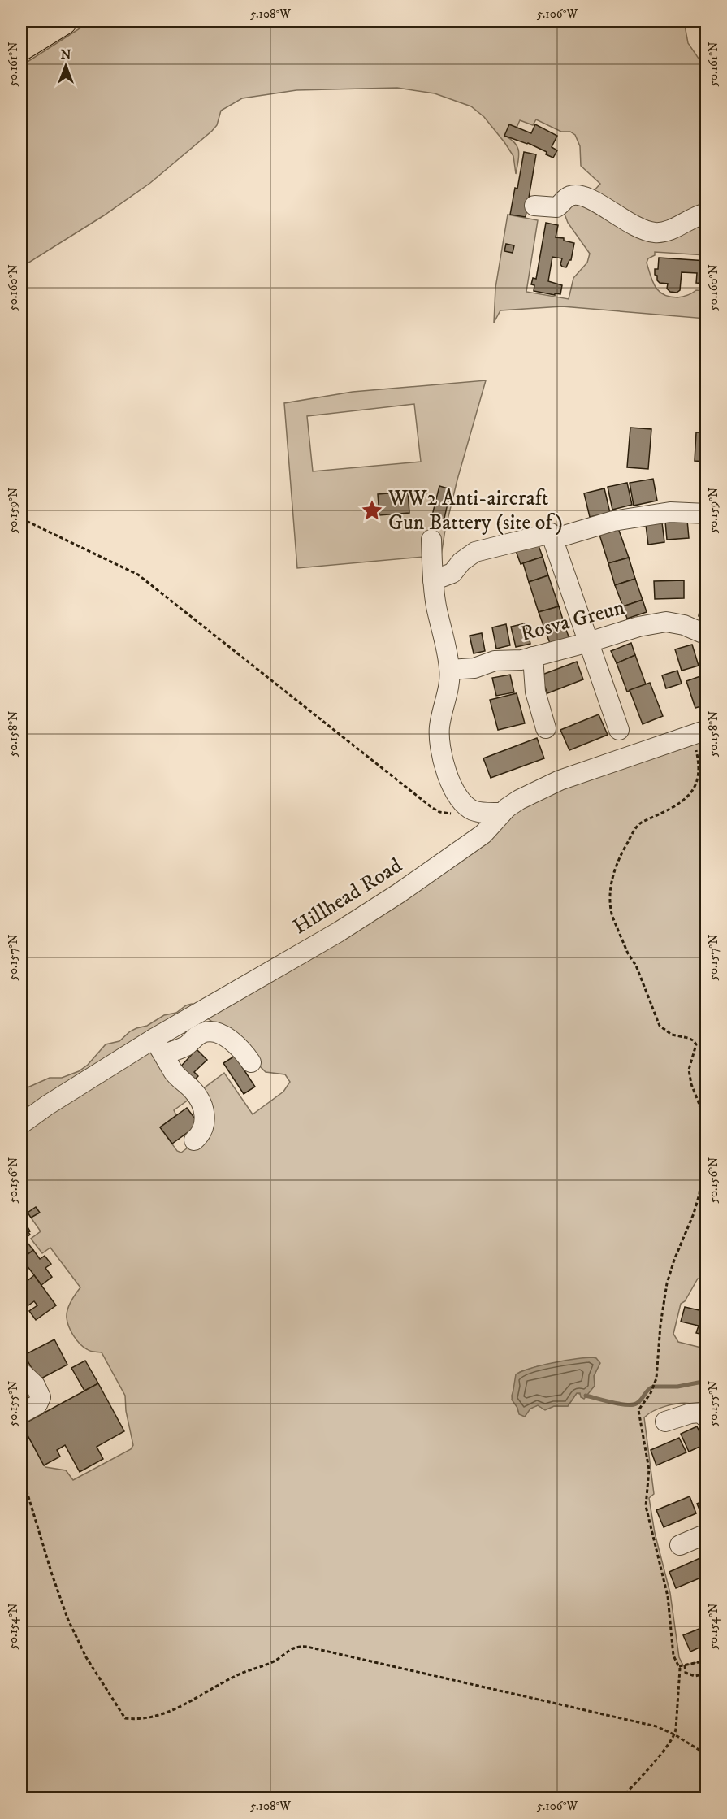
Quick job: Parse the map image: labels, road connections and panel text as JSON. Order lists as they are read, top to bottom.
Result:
{
  "streets": {
    "street": ["Rosva Greun", "Hillhead Road"]
  },
  "places": {
    "place": ["WW2 Anti-aircraft Gun Battery (site of)"]
  },
  "north": "top",
  "coordinates": [
    "5.108°W",
    "5.106°W",
    "50.161°N",
    "50.160°N",
    "50.159°N",
    "50.158°N",
    "50.157°N",
    "50.156°N",
    "50.155°N",
    "50.154°N"
  ]
}
